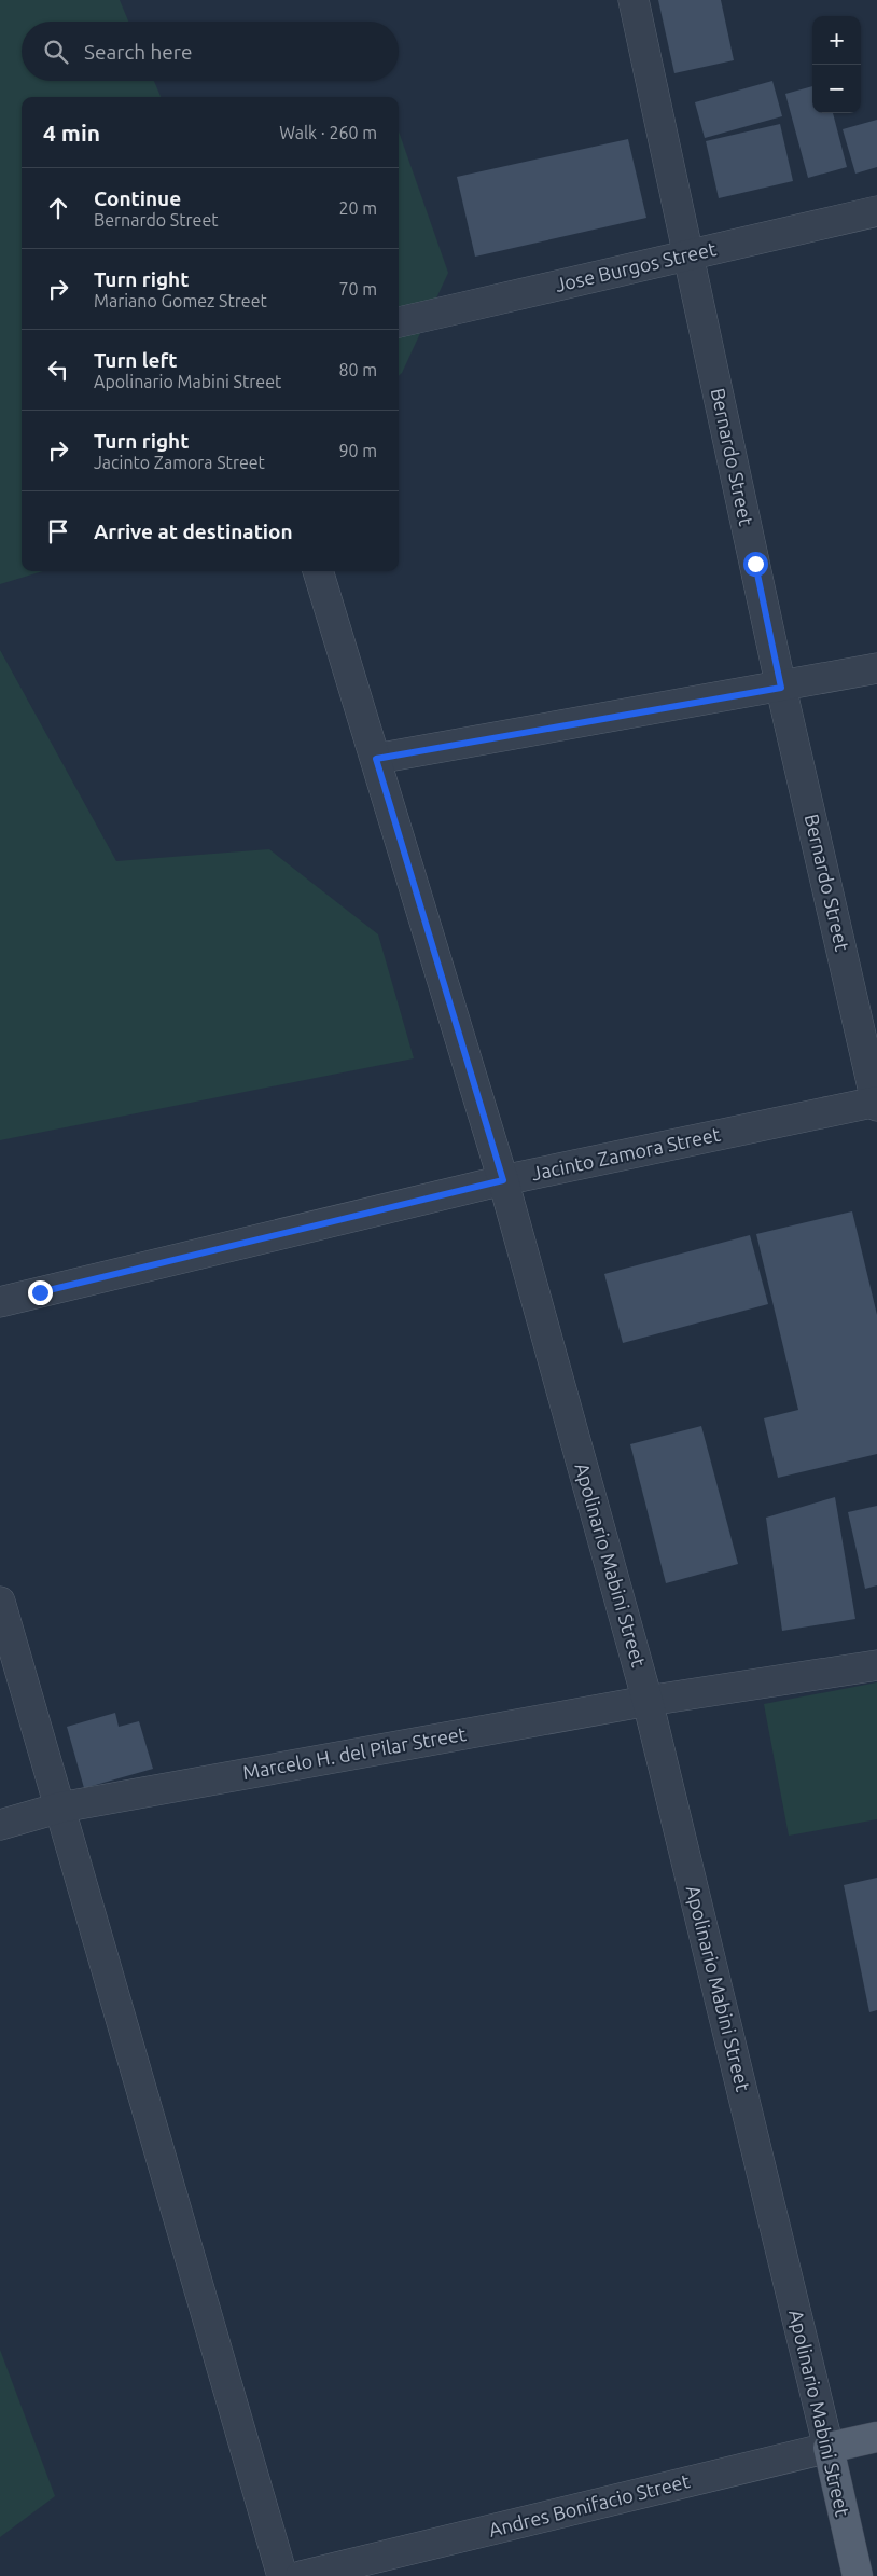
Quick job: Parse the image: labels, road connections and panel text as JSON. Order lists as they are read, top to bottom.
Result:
{
  "streets": {
    "main road": ["Apolinario Mabini Street", "Andres Bonifacio Street"],
    "street": [
      "Jose Burgos Street",
      "Bernardo Street",
      "Jacinto Zamora Street",
      "Marcelo H. del Pilar Street"
    ]
  },
  "crossings": [
    ["Jose Burgos Street", "Bernardo Street"],
    ["Bernardo Street", "Jacinto Zamora Street"],
    ["Jacinto Zamora Street", "Apolinario Mabini Street"],
    ["Apolinario Mabini Street", "Marcelo H. del Pilar Street"],
    ["Apolinario Mabini Street", "Andres Bonifacio Street"]
  ],
  "page": {
    "map_buttons": ["+", "−"],
    "search": "Search here",
    "heading": ["4 min", "Walk · 260 m"],
    "list": [
      ["Continue", "Bernardo Street", "20 m"],
      ["Turn right", "Mariano Gomez Street", "70 m"],
      ["Turn left", "Apolinario Mabini Street", "80 m"],
      ["Turn right", "Jacinto Zamora Street", "90 m"],
      "Arrive at destination"
    ]
  }
}
